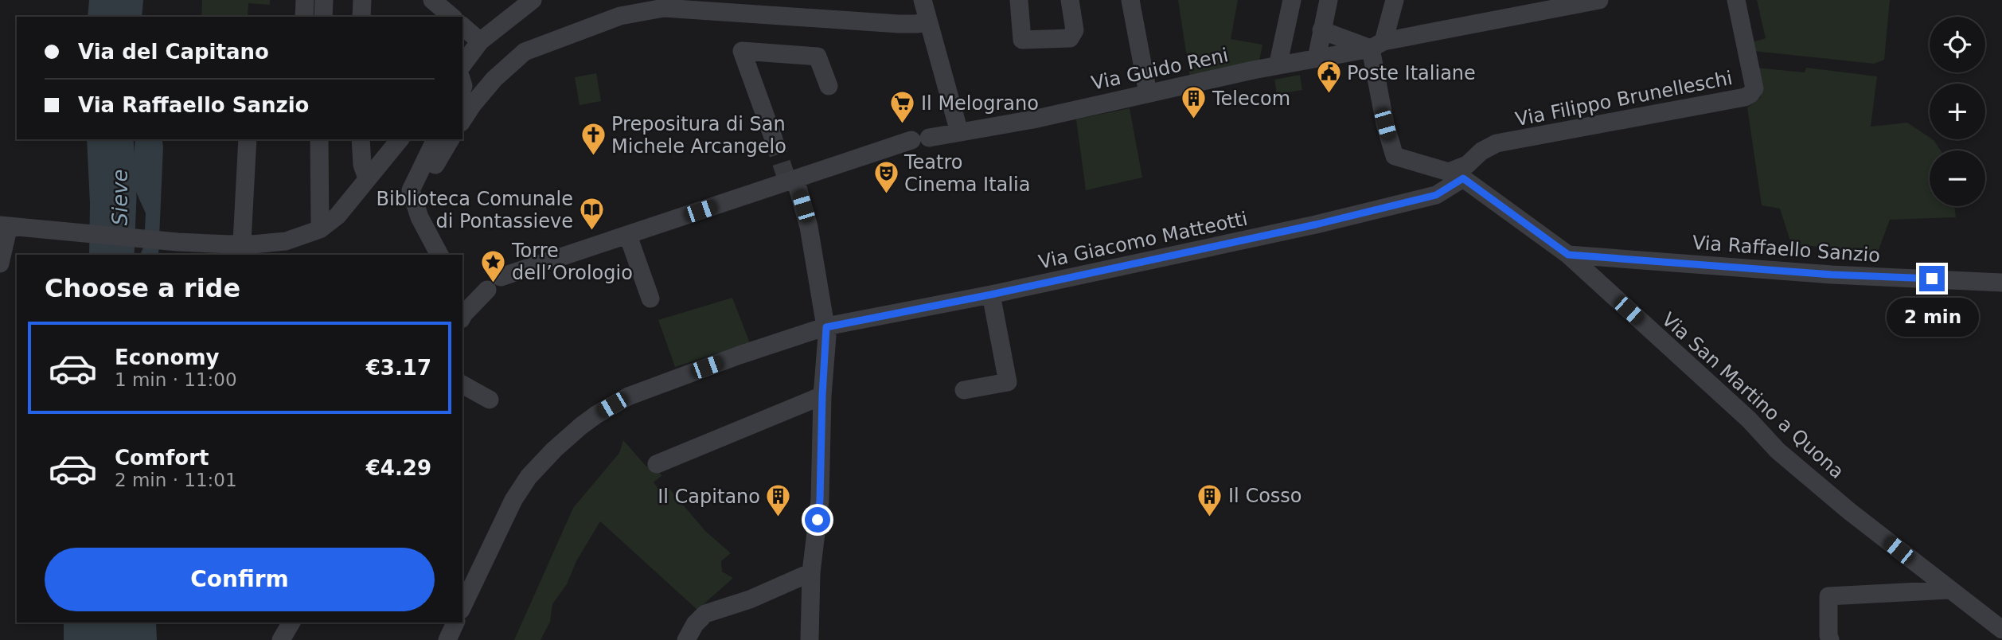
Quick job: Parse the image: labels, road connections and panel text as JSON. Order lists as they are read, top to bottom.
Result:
{
  "streets": {
    "street": [
      "Via Guido Reni",
      "Via Filippo Brunelleschi",
      "Via Giacomo Matteotti",
      "Via Raffaello Sanzio",
      "Via San Martino a Quona"
    ]
  },
  "crossings": [
    ["Via Guido Reni", "Via San Martino a Quona"],
    ["Via Filippo Brunelleschi", "Via Giacomo Matteotti"],
    ["Via Filippo Brunelleschi", "Via San Martino a Quona"],
    ["Via Giacomo Matteotti", "Via San Martino a Quona"],
    ["Via Raffaello Sanzio", "Via San Martino a Quona"]
  ],
  "water": ["Sieve"],
  "places": {
    "public building": ["Poste Italiane"],
    "building": ["Telecom", "Il Cosso", "Il Capitano"],
    "supermarket": ["Il Melograno"],
    "church": ["Prepositura di San Michele Arcangelo"],
    "theatre": ["Teatro Cinema Italia"],
    "library": ["Biblioteca Comunale di Pontassieve"],
    "place": ["Torre dell’Orologio"]
  },
  "page": {
    "map_buttons": ["+", "−"],
    "banner": ["Via del Capitano", "Via Raffaello Sanzio"],
    "heading": "Choose a ride",
    "bubble": "2 min",
    "list": [
      {
        "name": "Economy",
        "note": "1 min · 11:00",
        "value": "€3.17"
      },
      {
        "name": "Comfort",
        "note": "2 min · 11:01",
        "value": "€4.29"
      }
    ],
    "buttons": "Confirm"
  }
}
